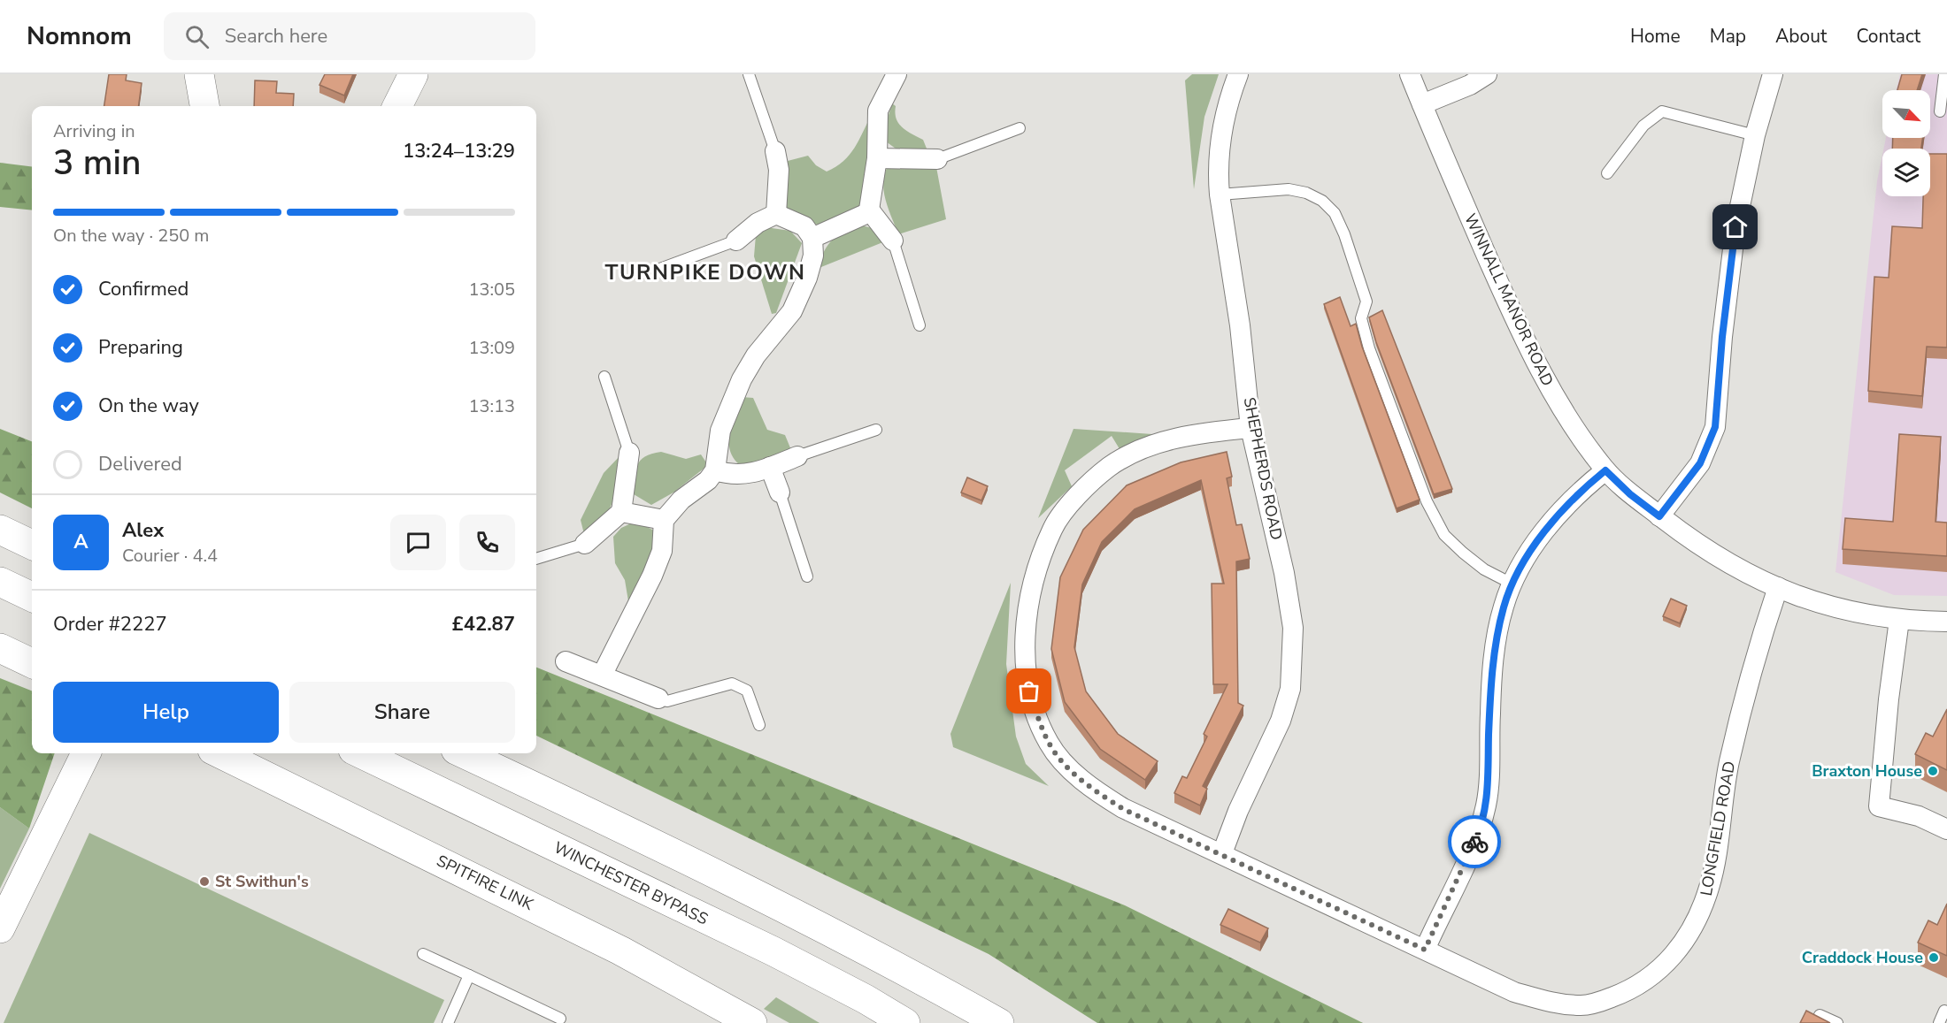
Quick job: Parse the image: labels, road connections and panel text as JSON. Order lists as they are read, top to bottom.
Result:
{
  "streets": {
    "main road": ["SPITFIRE LINK", "WINCHESTER BYPASS"],
    "street": ["WINNALL MANOR ROAD", "SHEPHERDS ROAD", "LONGFIELD ROAD"]
  },
  "crossings": [
    ["WINNALL MANOR ROAD", "LONGFIELD ROAD"],
    ["SHEPHERDS ROAD", "LONGFIELD ROAD"]
  ],
  "districts": ["TURNPIKE DOWN"],
  "places": ["Braxton House", "St Swithun's", "Craddock House"],
  "north": "bottom right",
  "page": {
    "header": "Nomnom",
    "search": "Search here",
    "nav": [
      "Home",
      "Map",
      "About",
      "Contact"
    ],
    "heading": ["3 min", "Arriving in", "13:24–13:29"],
    "panel": [
      "Alex",
      "Courier · 4.4",
      "Order #2227",
      "£42.87"
    ],
    "bar": "On the way · 250 m",
    "list": [
      ["Confirmed", "13:05"],
      ["Preparing", "13:09"],
      ["On the way", "13:13"],
      "Delivered"
    ],
    "round": "A",
    "buttons": ["Help", "Share"]
  }
}
